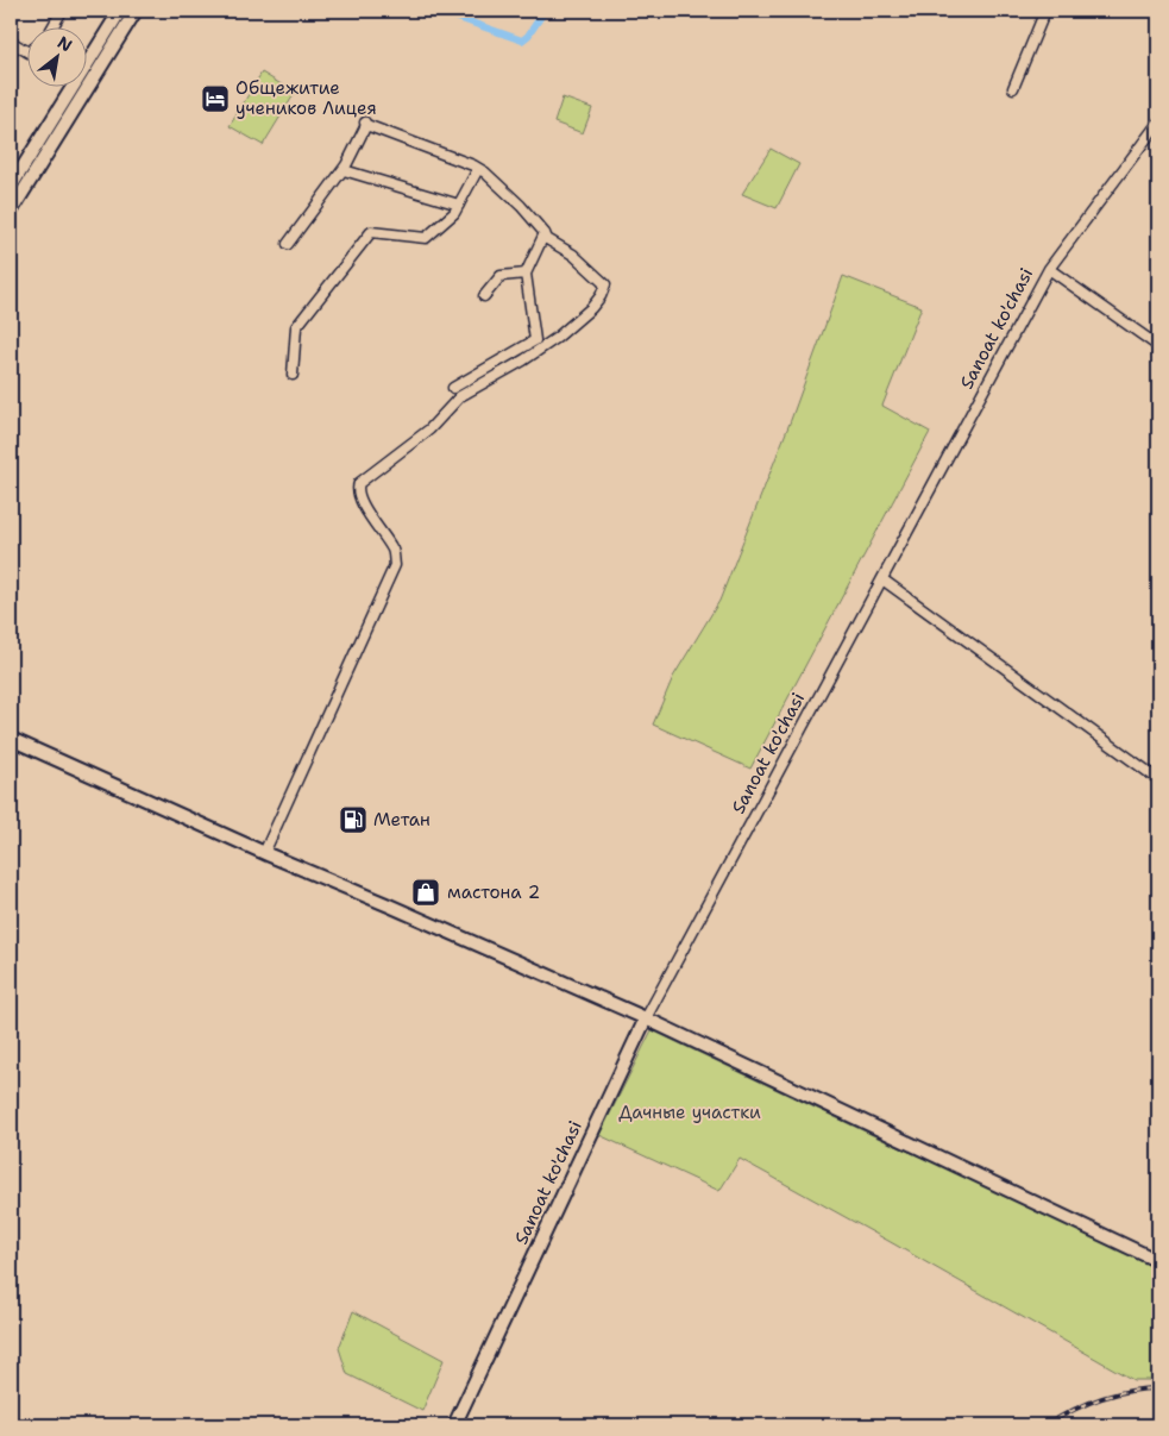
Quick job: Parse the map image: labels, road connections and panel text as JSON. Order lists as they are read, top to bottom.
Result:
{
  "streets": {
    "main road": ["Sanoat ko'chasi"]
  },
  "parks": ["Дачные участки"],
  "places": {
    "hotel": ["Общежитие учеников Лицея"],
    "fuel station": ["Метан"],
    "shop": ["мастона 2"]
  },
  "north": "top right"
}
